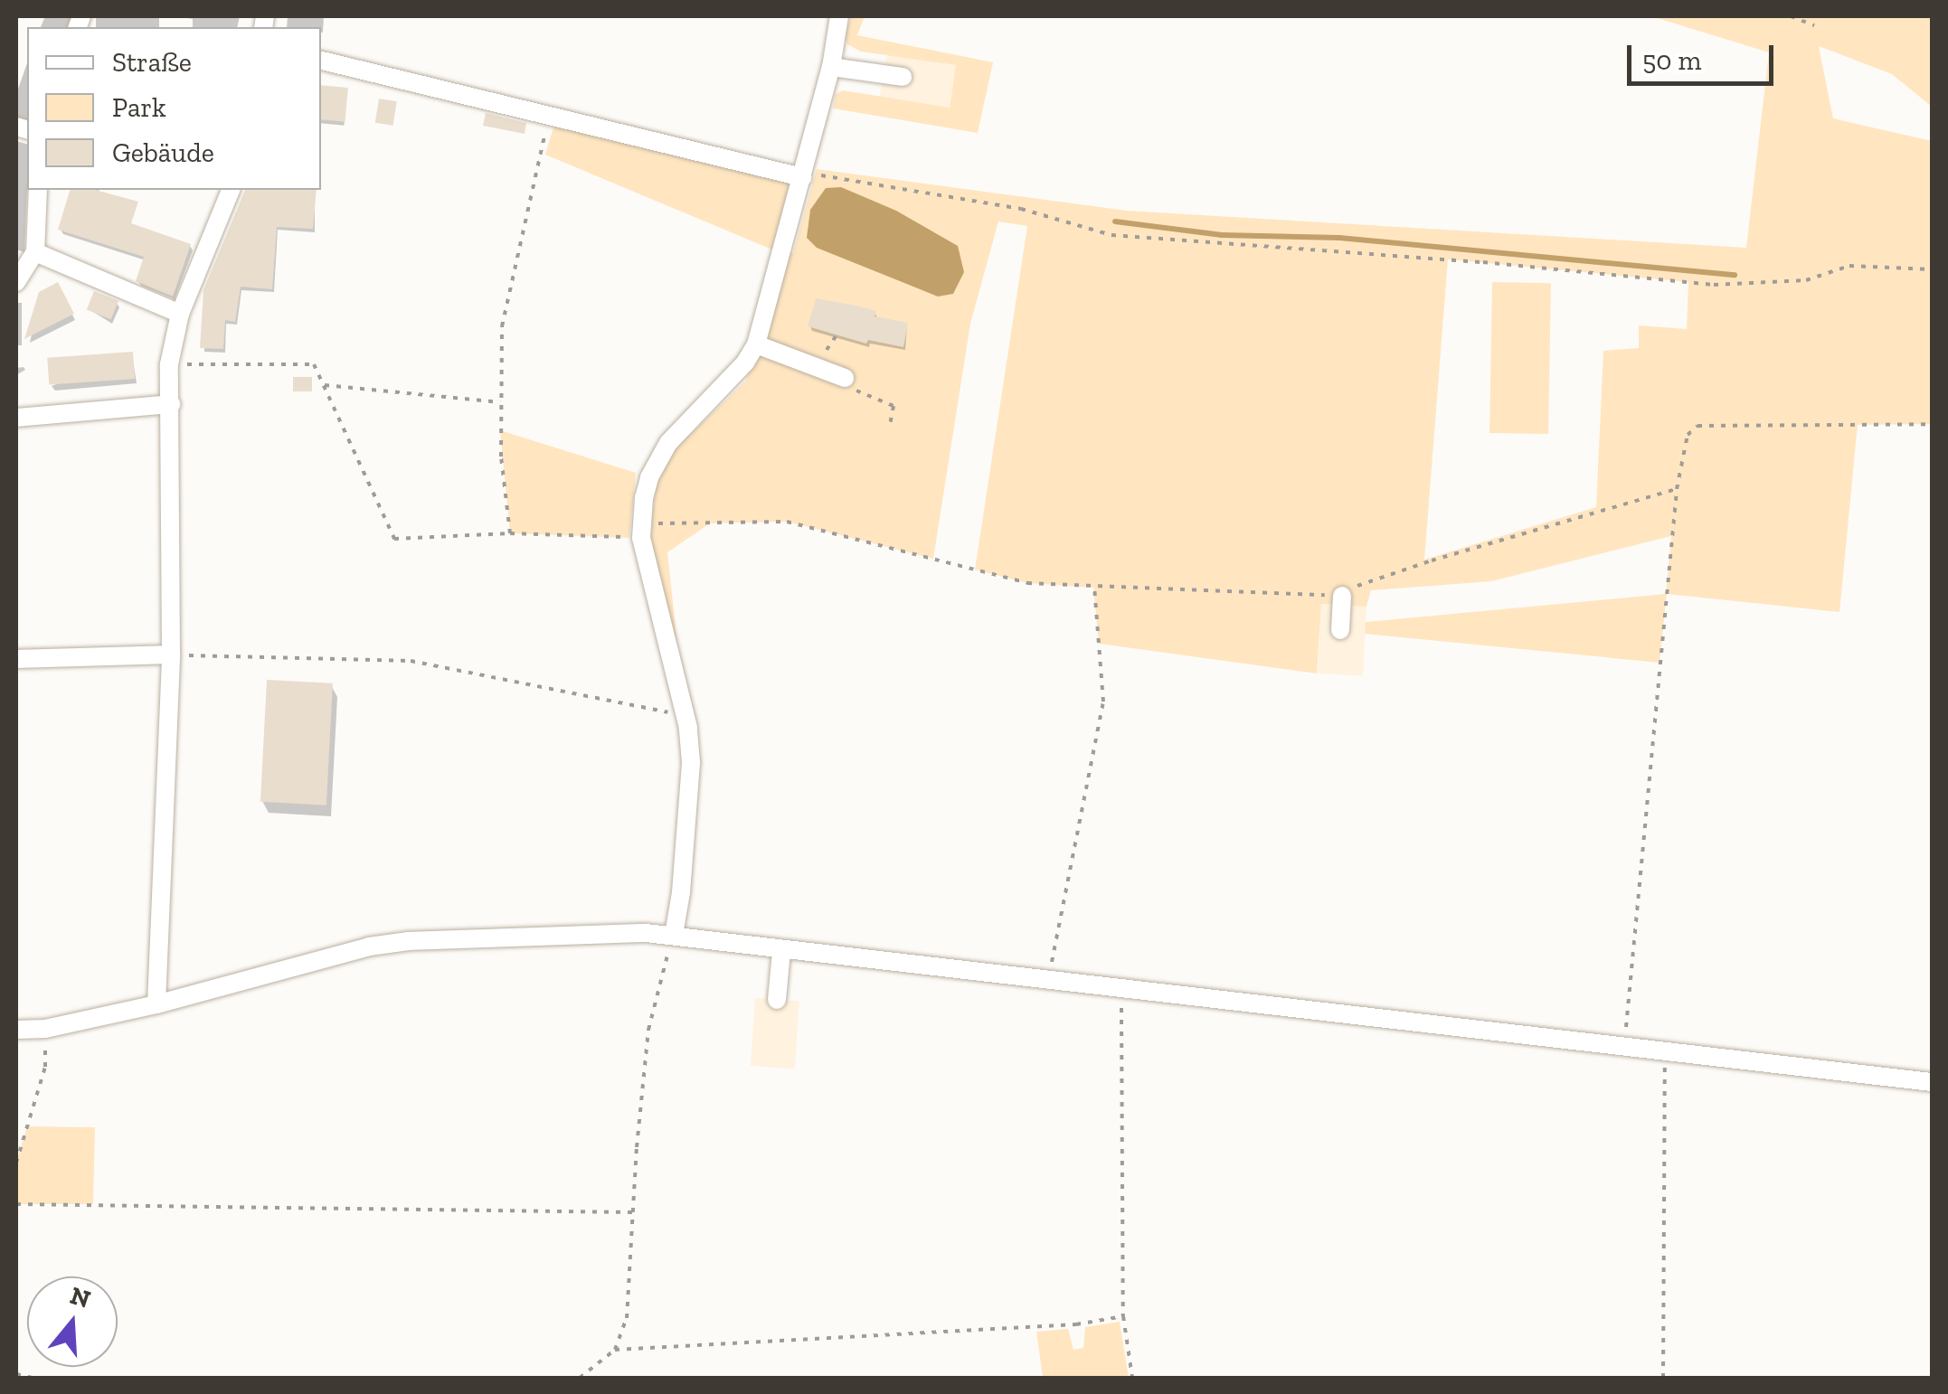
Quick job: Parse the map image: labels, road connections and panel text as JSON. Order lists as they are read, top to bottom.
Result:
{
  "legend": ["Straße", "Park", "Gebäude"],
  "scale_bar": "50 m",
  "north": "top"
}
